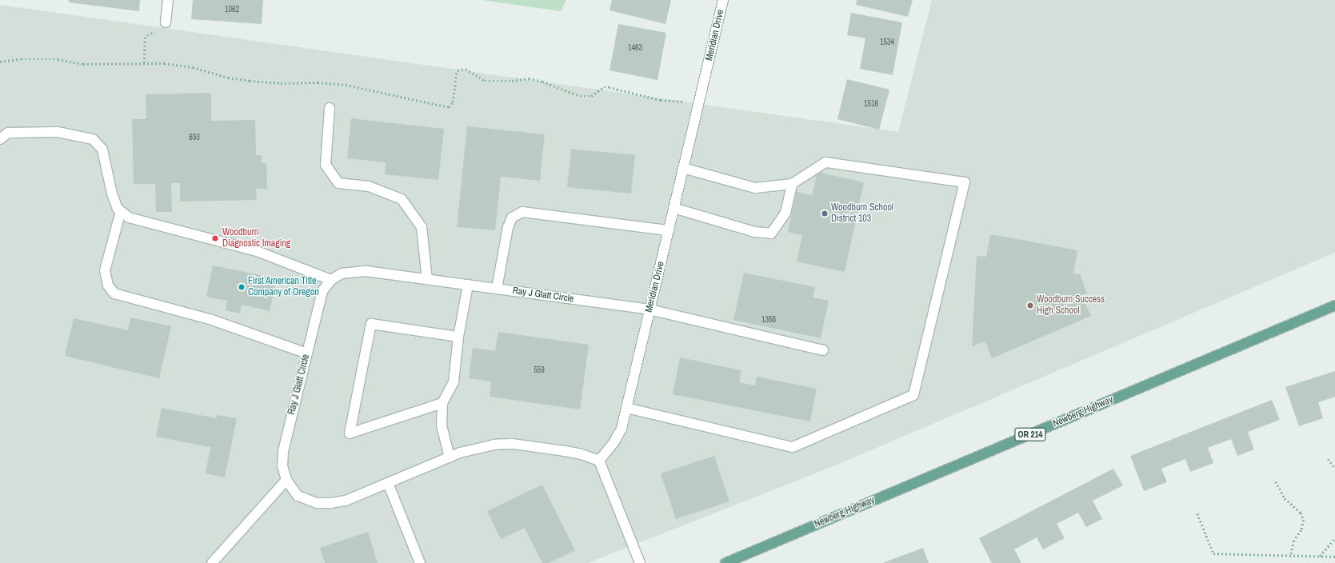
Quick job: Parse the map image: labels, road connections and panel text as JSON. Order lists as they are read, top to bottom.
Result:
{
  "streets": {
    "main road": ["Newberg Highway", "OR 214"],
    "street": ["Meridian Drive", "Ray J Glatt Circle"]
  },
  "crossings": [
    ["Meridian Drive", "Ray J Glatt Circle"]
  ],
  "places": [
    "Woodburn School District 103",
    "Woodburn Diagnostic Imaging",
    "First American Title Company of Oregon",
    "Woodburn Success High School"
  ],
  "house_numbers": [
    "1062",
    "1534",
    "1463",
    "1516",
    "693",
    "1358",
    "559"
  ]
}
